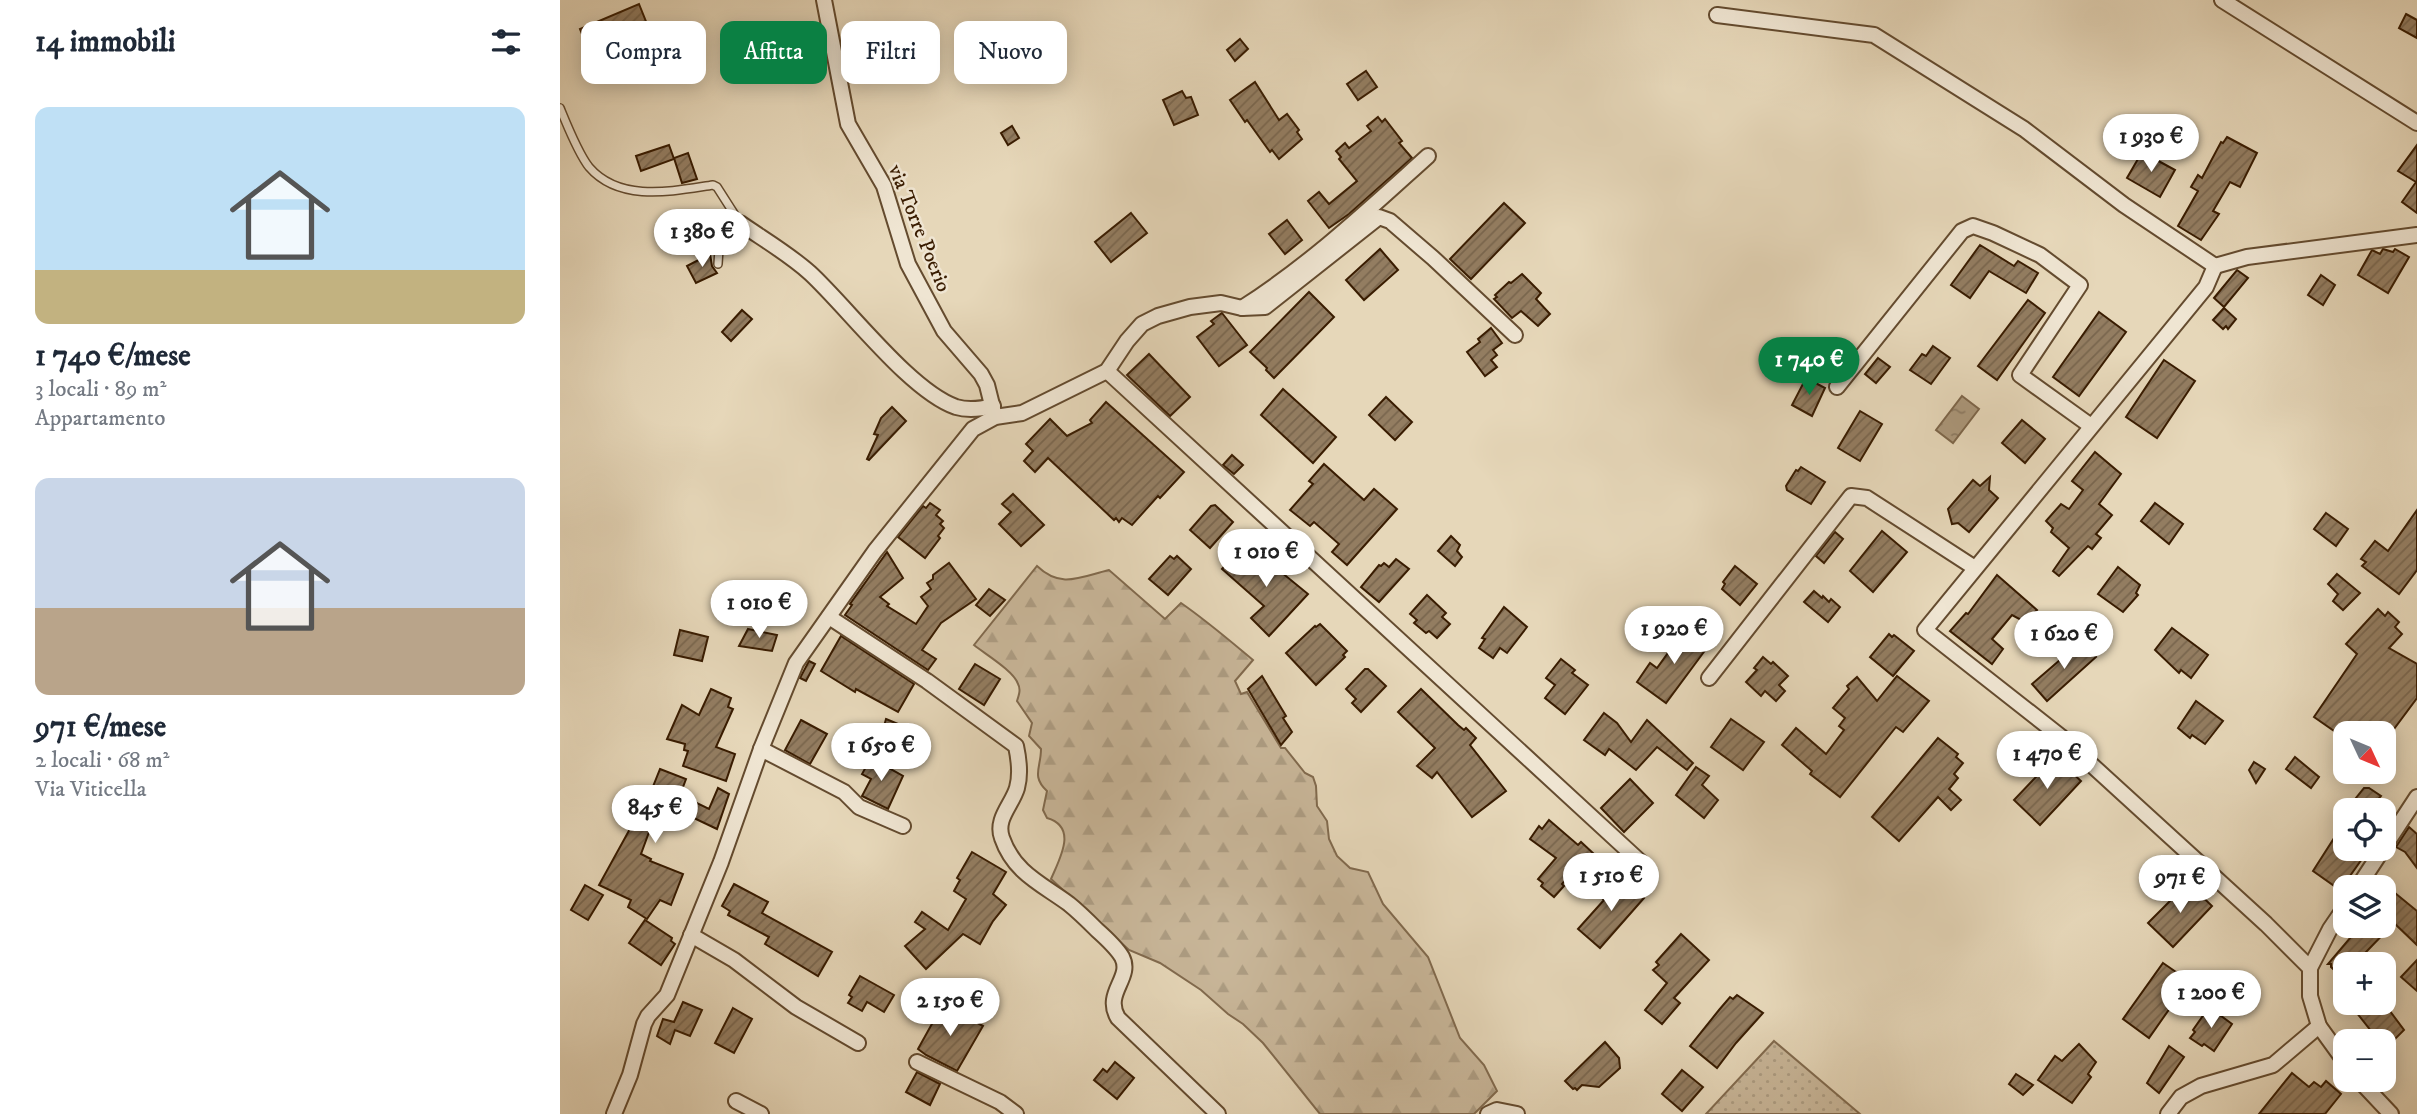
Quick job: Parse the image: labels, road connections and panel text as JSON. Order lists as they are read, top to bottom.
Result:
{
  "streets": {
    "street": ["via Torre Poerio"]
  },
  "north": "bottom right",
  "page": {
    "heading": "14 immobili",
    "chip": [
      "Compra",
      "Affitta",
      "Filtri",
      "Nuovo"
    ],
    "list": [
      {
        "name": "1 740 €/mese",
        "note": "3 locali · 89 m² · Appartamento"
      },
      {
        "name": "971 €/mese",
        "note": "2 locali · 68 m² · Via Viticella"
      }
    ],
    "price": [
      "1 930 €",
      "1 380 €",
      "1 740 €",
      "1 010 €",
      "1 010 €",
      "1 920 €",
      "1 620 €",
      "1 650 €",
      "1 470 €",
      "845 €",
      "1 510 €",
      "971 €",
      "1 200 €",
      "2 150 €"
    ],
    "map_buttons": ["+", "−"]
  }
}
